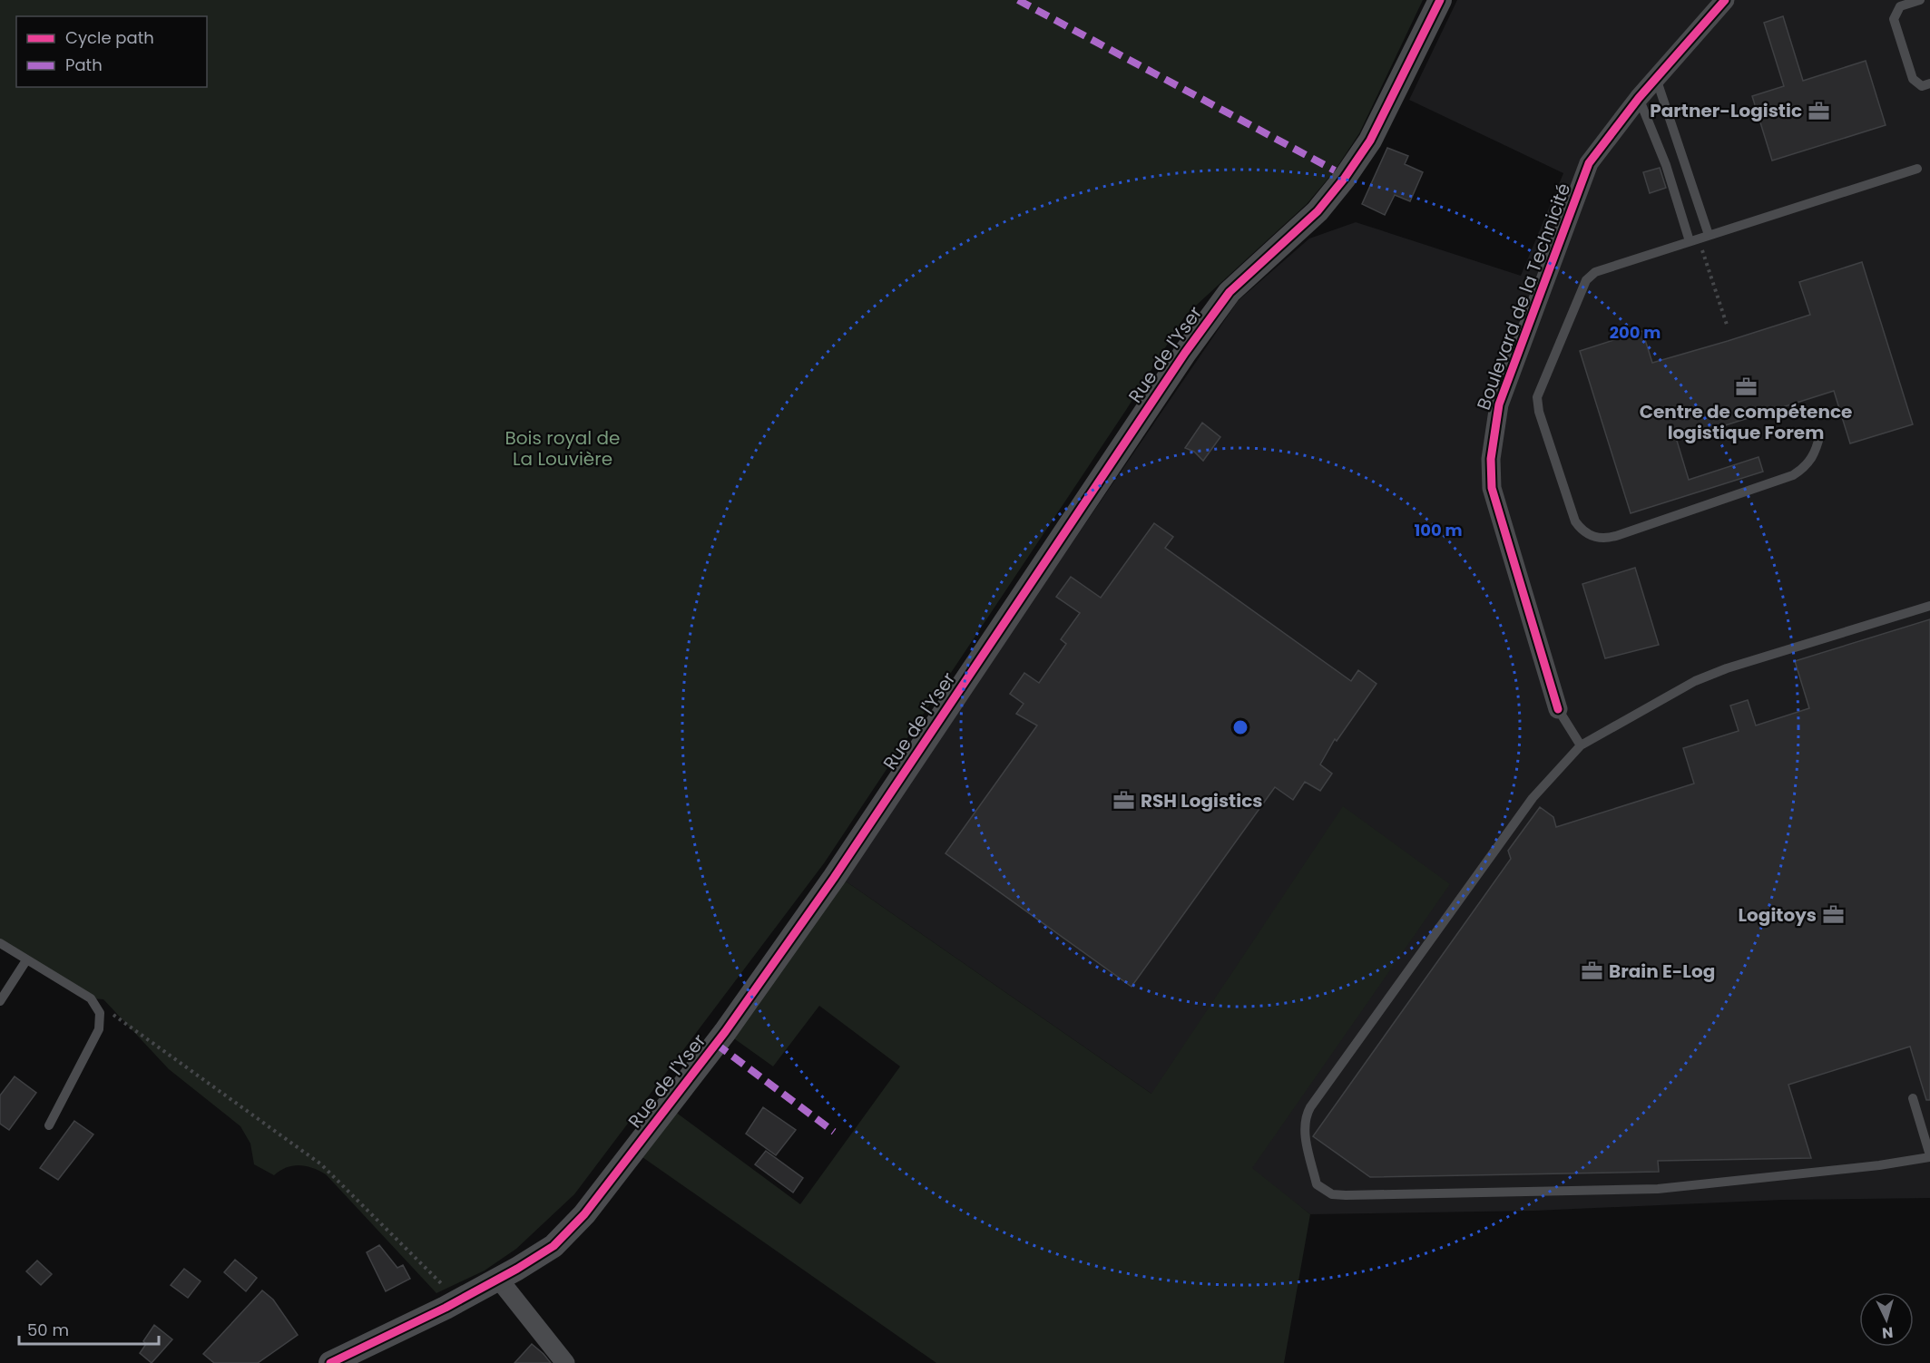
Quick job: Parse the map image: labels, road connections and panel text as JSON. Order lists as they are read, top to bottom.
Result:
{
  "streets": {
    "street": ["Boulevard de la Technicité", "Rue de l'Yser"]
  },
  "parks": ["Bois royal de La Louvière"],
  "places": {
    "office": [
      "Partner-Logistic",
      "Centre de compétence logistique Forem",
      "RSH Logistics",
      "Logitoys",
      "Brain E-Log"
    ]
  },
  "legend": ["Cycle path", "Path"],
  "scale_bar": "50 m",
  "north": "bottom",
  "rings": ["200 m", "100 m"]
}
